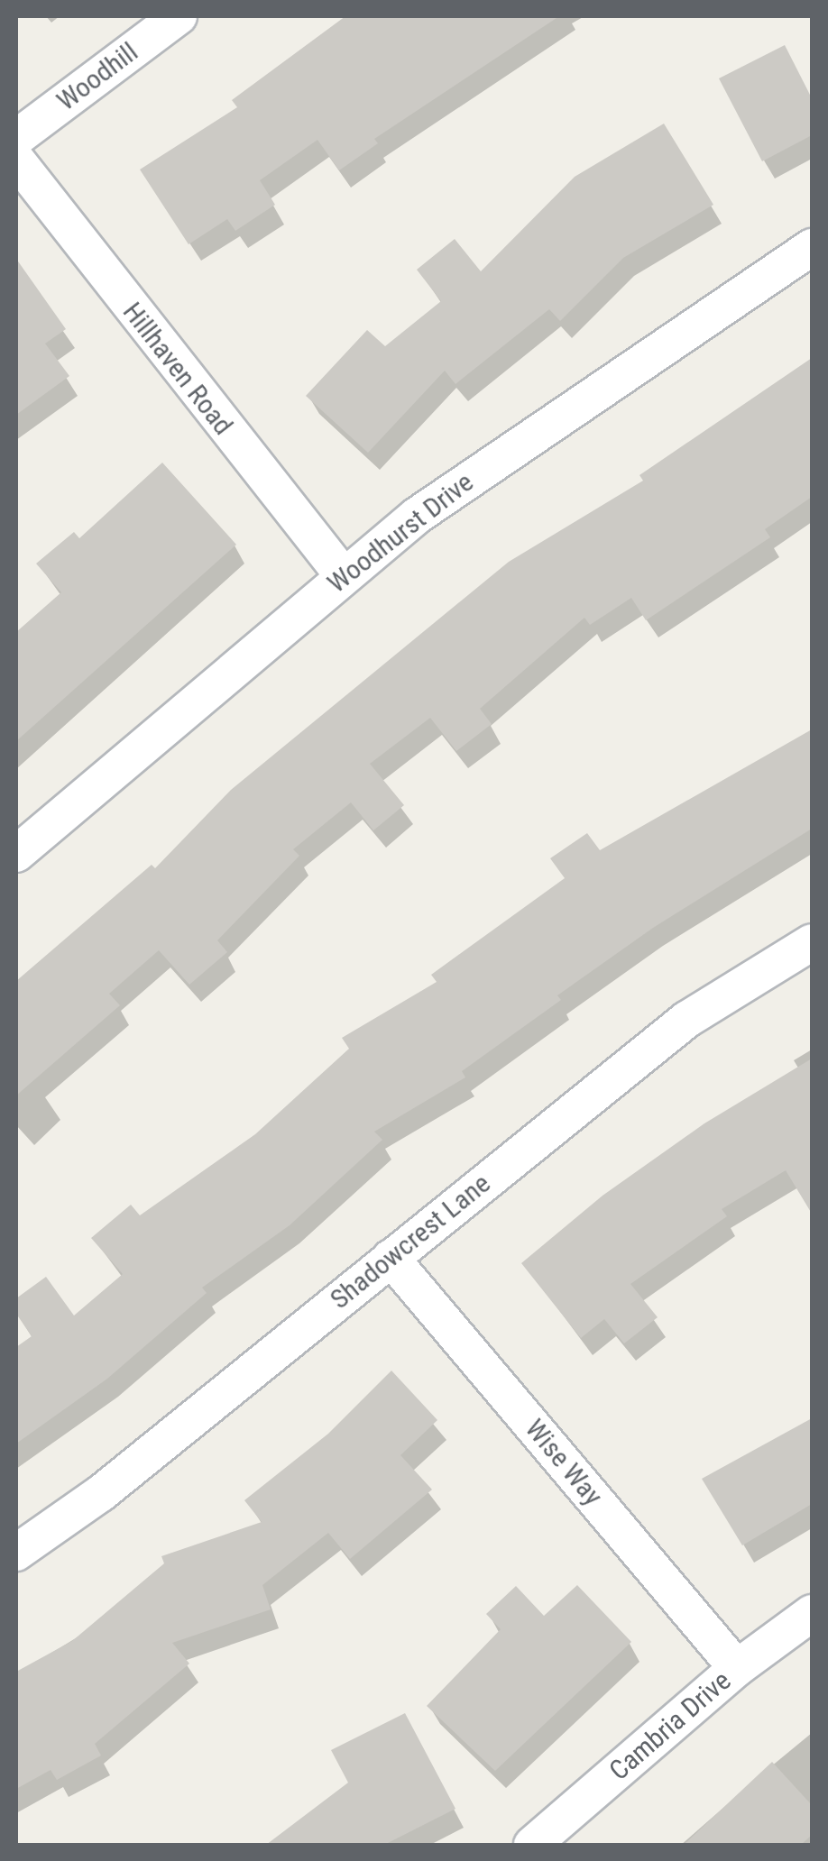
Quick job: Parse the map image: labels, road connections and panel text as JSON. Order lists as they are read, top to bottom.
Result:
{
  "streets": {
    "street": [
      "Woodhill",
      "Hillhaven Road",
      "Woodhurst Drive",
      "Shadowcrest Lane",
      "Wise Way",
      "Cambria Drive"
    ]
  },
  "crossings": [
    ["Hillhaven Road", "Woodhurst Drive"],
    ["Shadowcrest Lane", "Wise Way"],
    ["Wise Way", "Cambria Drive"]
  ]
}
